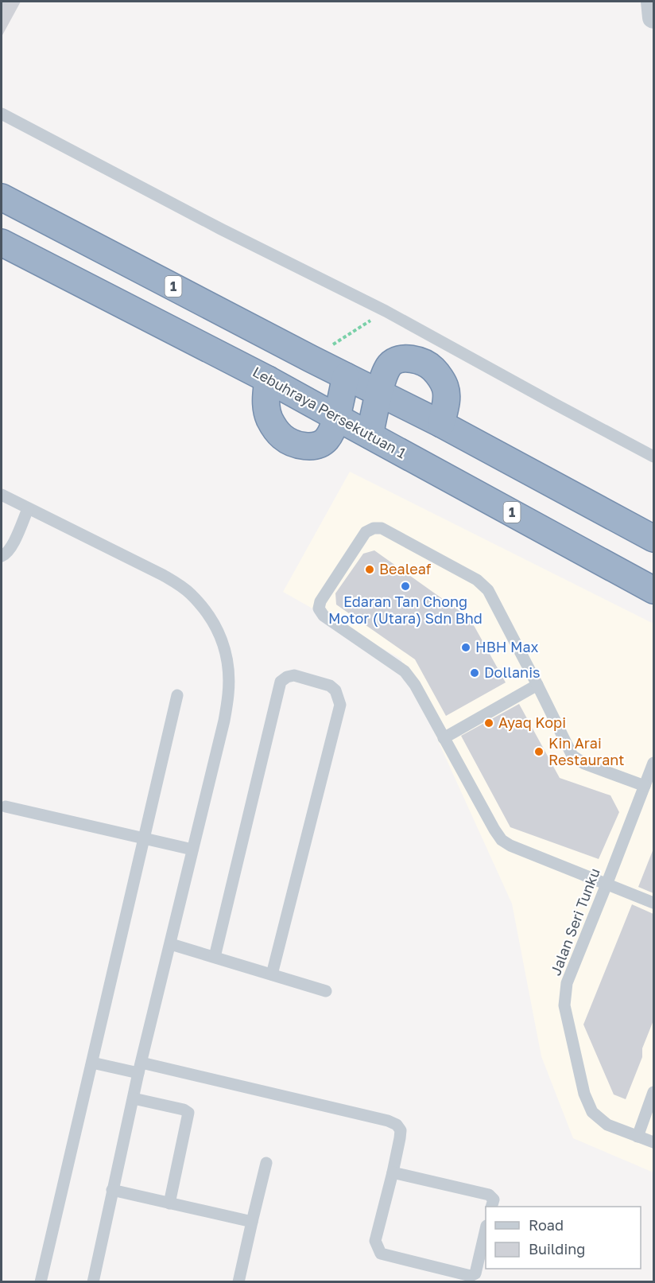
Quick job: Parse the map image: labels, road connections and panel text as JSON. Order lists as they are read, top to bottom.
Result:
{
  "streets": {
    "highway": ["1", "Lebuhraya Persekutuan 1"],
    "lane": ["Jalan Seri Tunku"]
  },
  "places": [
    "Bealeaf",
    "Edaran Tan Chong Motor (Utara) Sdn Bhd",
    "HBH Max",
    "Dollanis",
    "Ayaq Kopi",
    "Kin Arai Restaurant"
  ],
  "legend": ["Road", "Building"]
}
